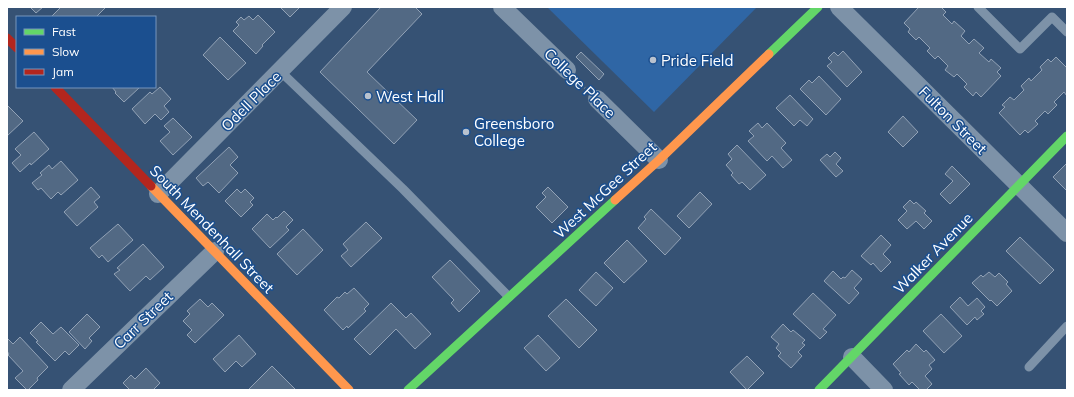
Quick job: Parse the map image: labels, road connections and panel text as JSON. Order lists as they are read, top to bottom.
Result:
{
  "streets": {
    "street": [
      "College Place",
      "Odell Place",
      "Fulton Street",
      "West McGee Street",
      "South Mendenhall Street",
      "Walker Avenue",
      "Carr Street"
    ]
  },
  "crossings": [
    ["College Place", "West McGee Street"],
    ["Odell Place", "South Mendenhall Street"],
    ["Fulton Street", "Walker Avenue"],
    ["South Mendenhall Street", "Carr Street"]
  ],
  "places": ["Pride Field", "West Hall", "Greensboro College"],
  "legend": ["Fast", "Slow", "Jam"]
}
